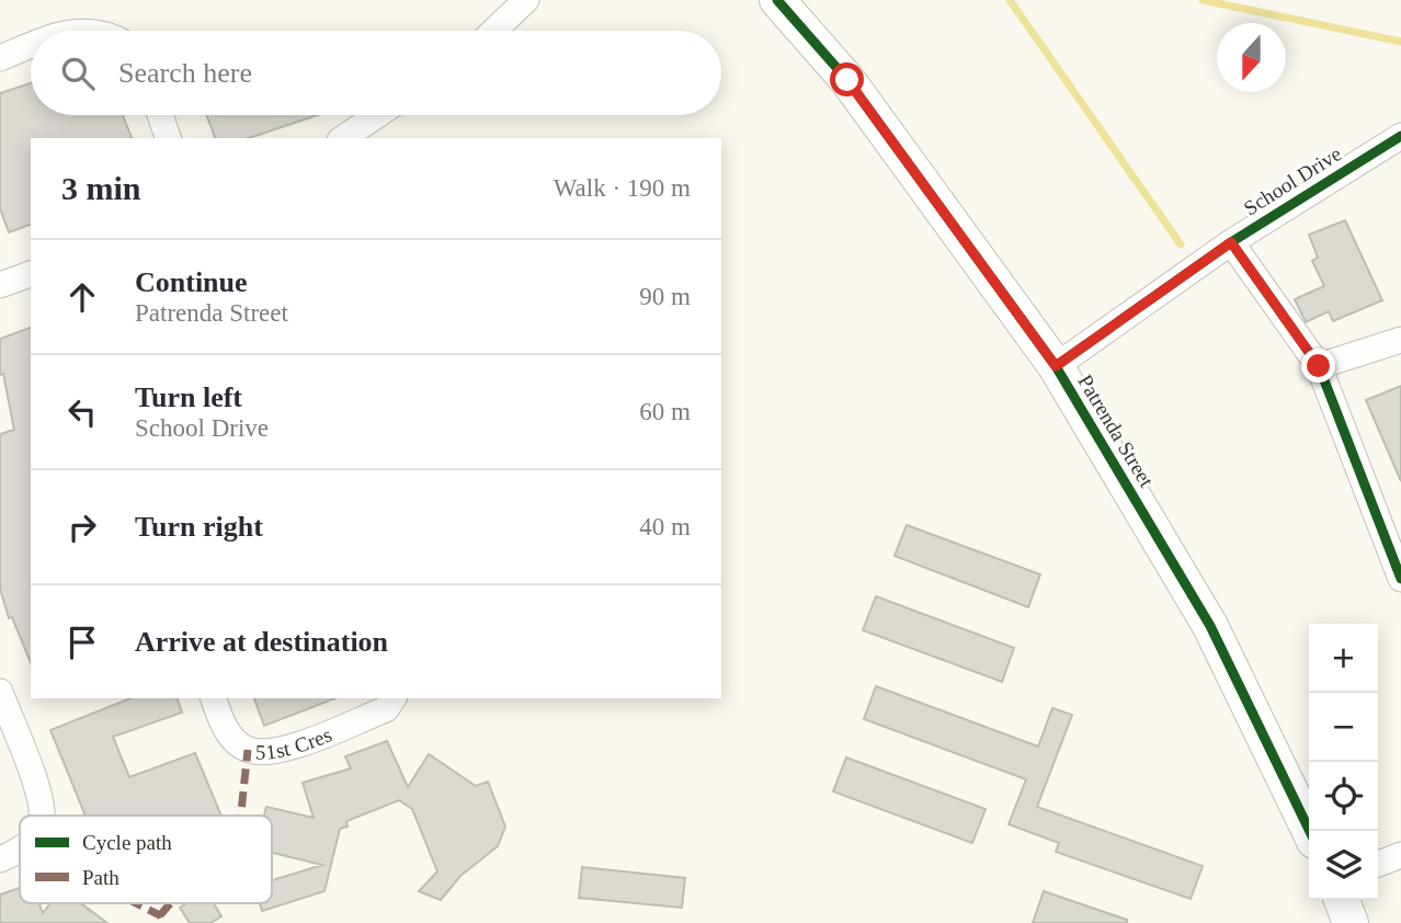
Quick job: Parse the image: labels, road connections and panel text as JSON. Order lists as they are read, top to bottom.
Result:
{
  "streets": {
    "street": ["School Drive", "Patrenda Street", "51st Cres"]
  },
  "crossings": [
    ["School Drive", "Patrenda Street"]
  ],
  "legend": ["Cycle path", "Path"],
  "north": "bottom",
  "page": {
    "search": "Search here",
    "heading": ["3 min", "Walk · 190 m"],
    "list": [
      ["Continue", "Patrenda Street", "90 m"],
      ["Turn left", "School Drive", "60 m"],
      ["Turn right", "40 m"],
      "Arrive at destination"
    ],
    "map_buttons": ["+", "−"]
  }
}
